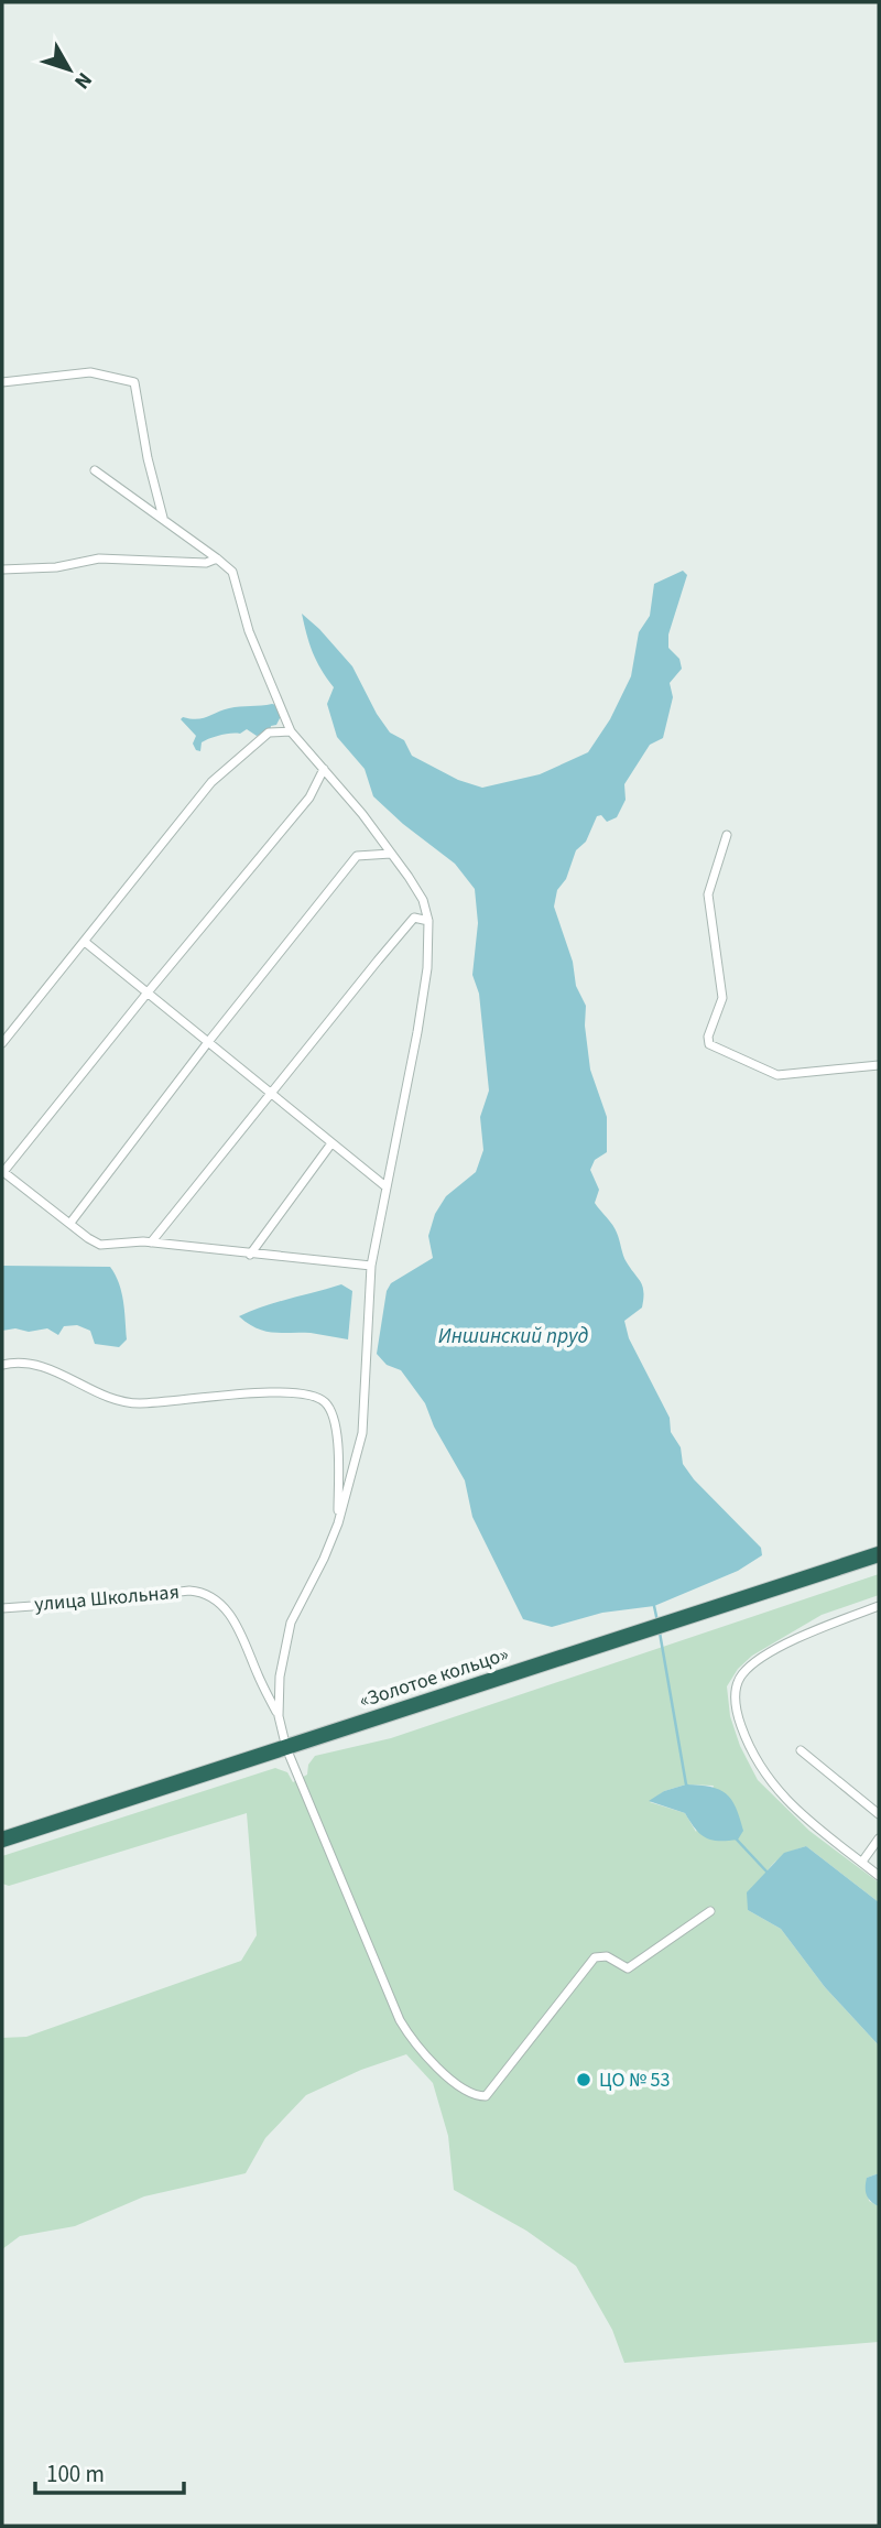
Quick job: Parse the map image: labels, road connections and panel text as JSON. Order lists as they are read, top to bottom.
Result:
{
  "streets": {
    "highway": ["«Золотое кольцо»"],
    "street": ["улица Школьная"]
  },
  "water": ["Иншинский пруд"],
  "places": ["ЦО № 53"],
  "scale_bar": "100 m",
  "north": "bottom right"
}
